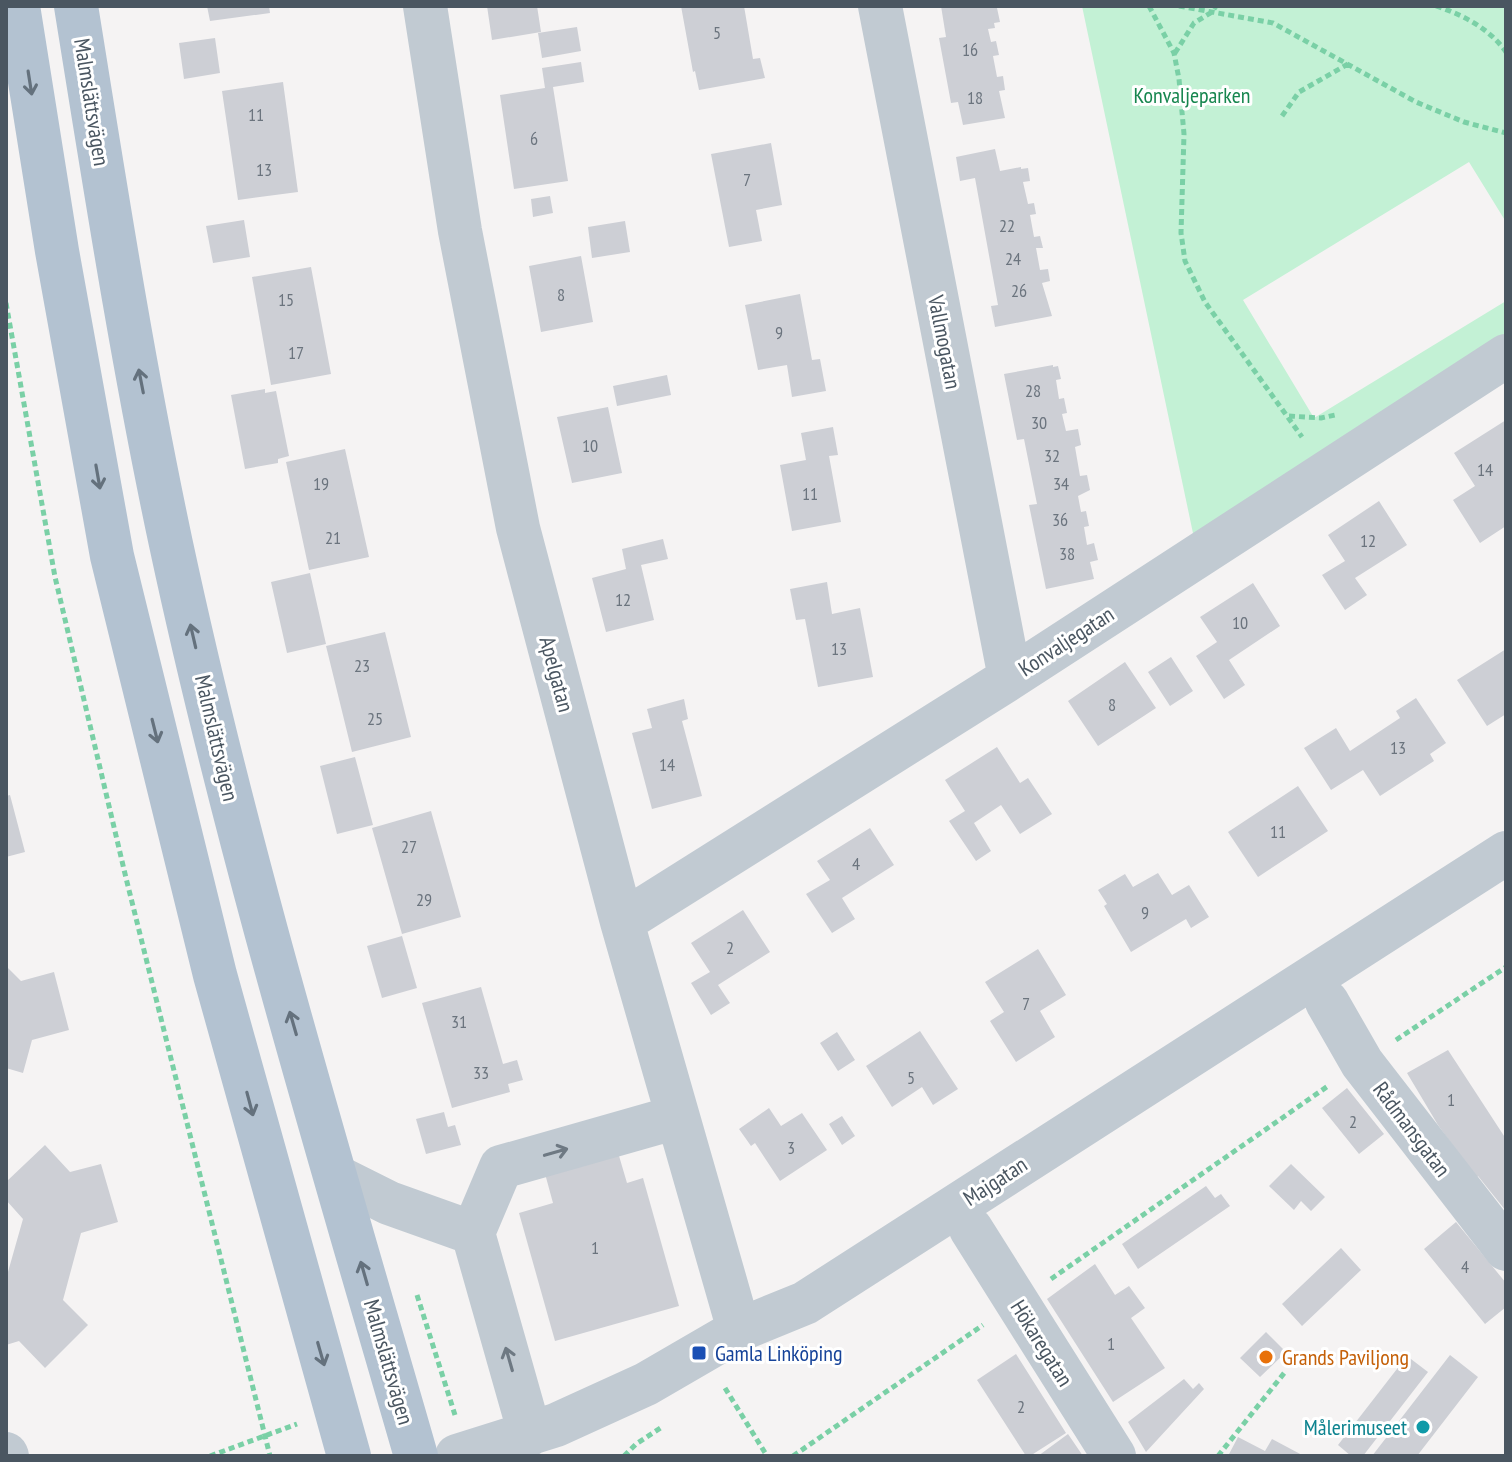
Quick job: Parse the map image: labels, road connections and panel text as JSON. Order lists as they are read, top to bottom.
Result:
{
  "streets": {
    "main road": ["Malmslättsvägen"],
    "street": [
      "Vallmogatan",
      "Konvaljegatan",
      "Apelgatan",
      "Rådmansgatan",
      "Majgatan",
      "Hökaregatan"
    ]
  },
  "crossings": [
    ["Vallmogatan", "Konvaljegatan"],
    ["Konvaljegatan", "Apelgatan"],
    ["Apelgatan", "Majgatan"]
  ],
  "parks": ["Konvaljeparken"],
  "places": {
    "transit": ["Gamla Linköping"],
    "other": ["Grands Paviljong", "Målerimuseet"]
  },
  "house_numbers": [
    "5",
    "16",
    "18",
    "11",
    "6",
    "13",
    "7",
    "22",
    "24",
    "26",
    "8",
    "15",
    "9",
    "17",
    "28",
    "30",
    "10",
    "32",
    "14",
    "19",
    "34",
    "11",
    "36",
    "21",
    "12",
    "38",
    "12",
    "10",
    "13",
    "23",
    "8",
    "25",
    "13",
    "14",
    "11",
    "27",
    "4",
    "29",
    "9",
    "2",
    "7",
    "31",
    "33",
    "5",
    "1",
    "2",
    "3",
    "1",
    "4",
    "1",
    "2"
  ]
}
